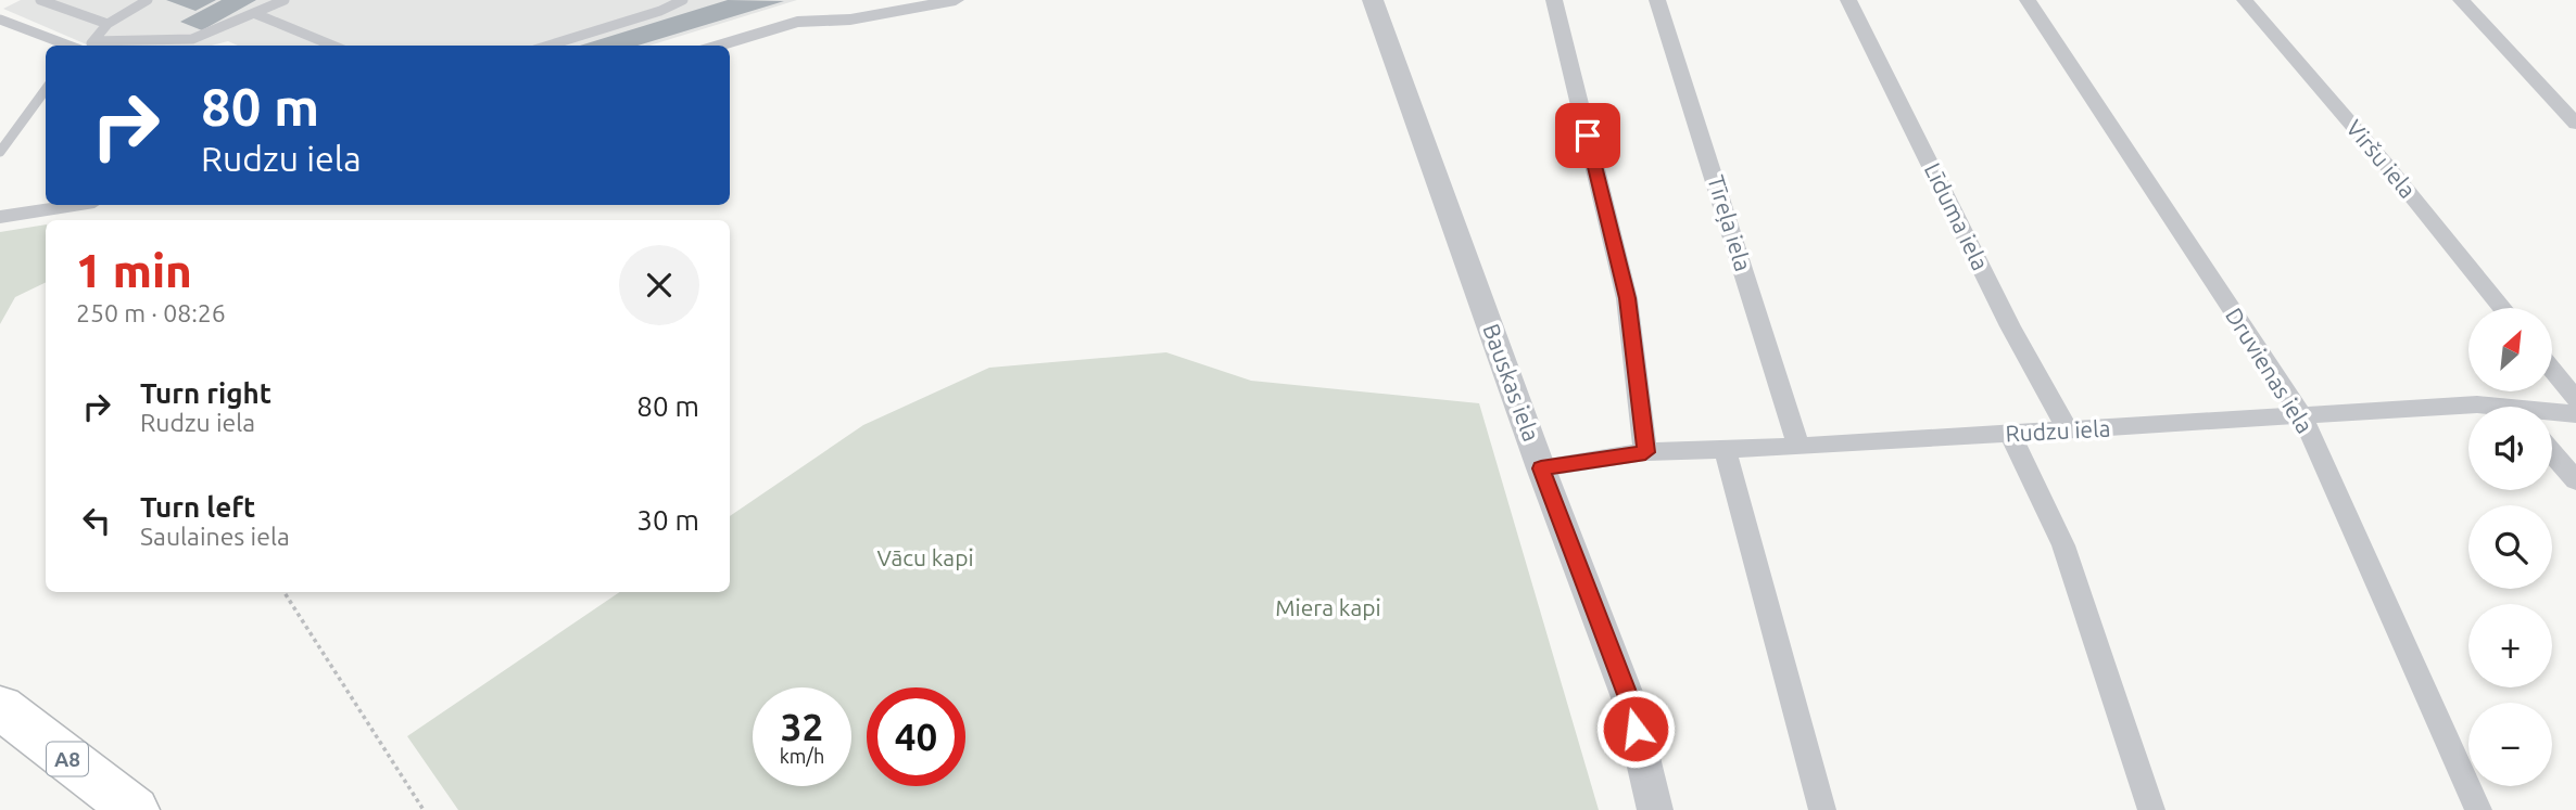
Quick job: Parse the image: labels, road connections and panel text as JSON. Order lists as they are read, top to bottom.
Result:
{
  "streets": {
    "highway": ["A8"],
    "street": [
      "Viršu iela",
      "Līduma iela",
      "Tīreļa iela",
      "Druvienas iela",
      "Bauskas iela",
      "Rudzu iela"
    ]
  },
  "crossings": [
    ["Līduma iela", "Rudzu iela"],
    ["Tīreļa iela", "Rudzu iela"],
    ["Druvienas iela", "Rudzu iela"],
    ["Bauskas iela", "Rudzu iela"]
  ],
  "parks": ["Vācu kapi", "Miera kapi"],
  "north": "top right",
  "page": {
    "turn": ["80 m", "Rudzu iela"],
    "heading": ["1 min", "250 m · 08:26"],
    "map_buttons": ["+", "−"],
    "list": [
      {
        "name": "Turn right",
        "note": "Rudzu iela",
        "value": "80 m"
      },
      {
        "name": "Turn left",
        "note": "Saulaines iela",
        "value": "30 m"
      }
    ],
    "speed": "32 km/h",
    "limit": "40"
  }
}
